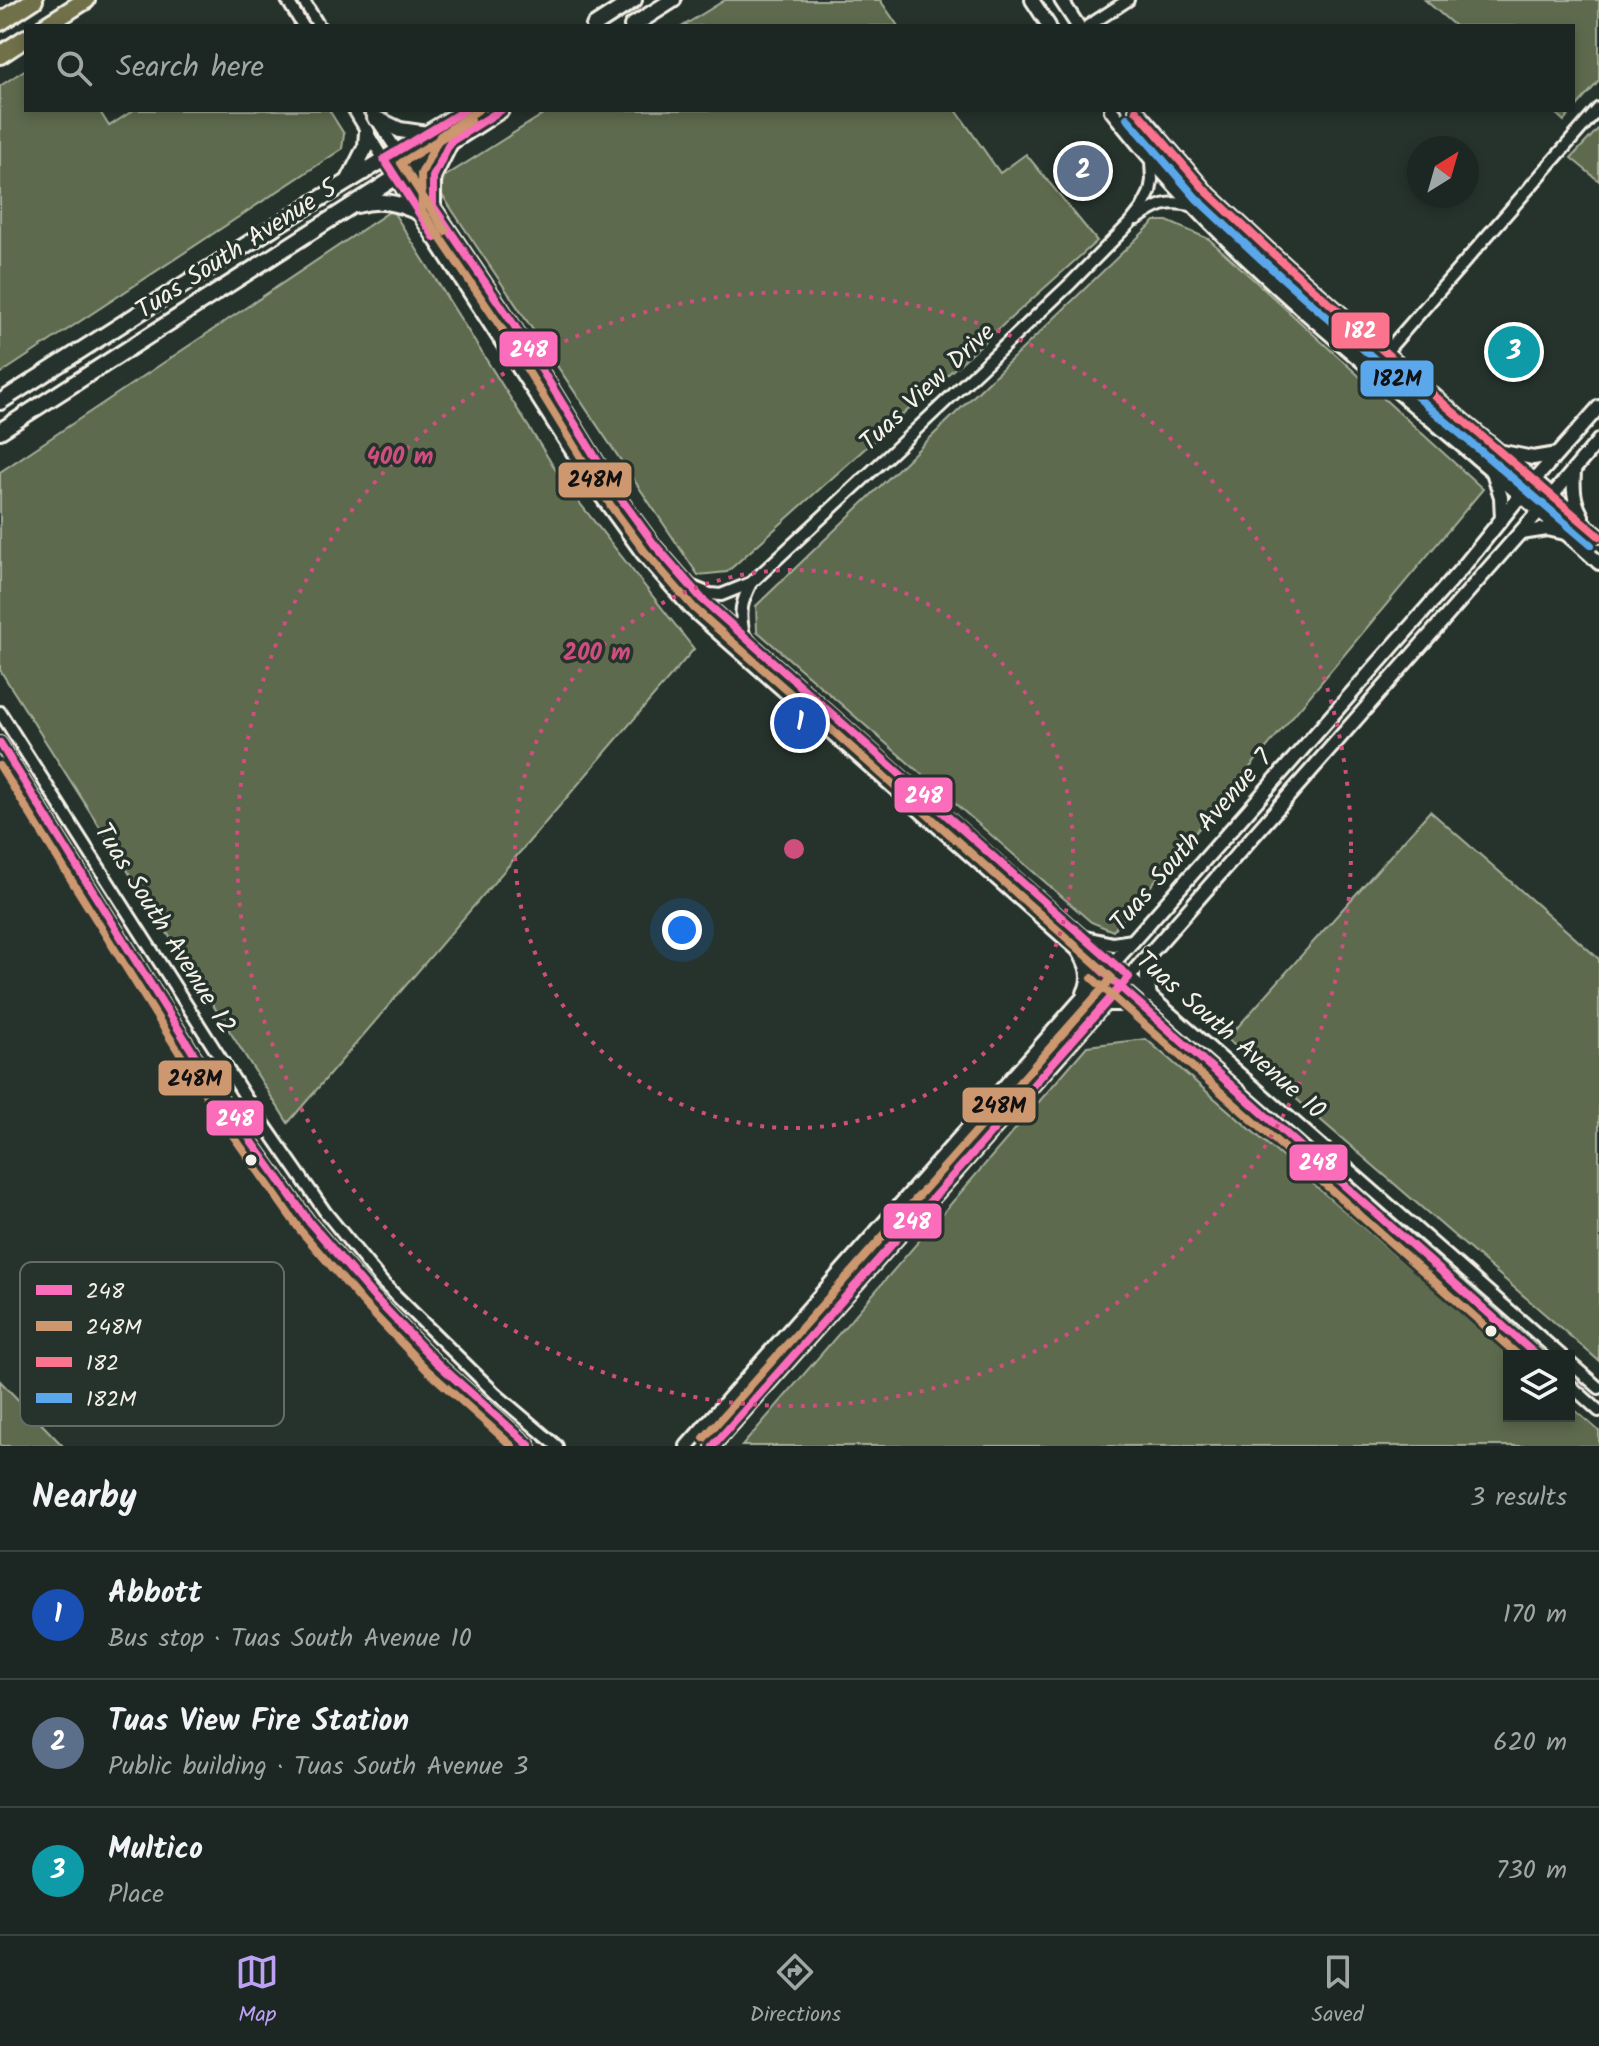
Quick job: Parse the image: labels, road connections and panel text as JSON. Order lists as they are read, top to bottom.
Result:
{
  "streets": {
    "main road": ["Tuas South Avenue 5"],
    "street": [
      "Tuas View Drive",
      "Tuas South Avenue 7",
      "Tuas South Avenue 12",
      "Tuas South Avenue 10"
    ]
  },
  "crossings": [
    ["Tuas South Avenue 5", "Tuas South Avenue 10"],
    ["Tuas View Drive", "Tuas South Avenue 10"],
    ["Tuas South Avenue 7", "Tuas South Avenue 10"]
  ],
  "lines": [
    "transit line 248",
    "transit line 248M",
    "transit line 182",
    "transit line 182M"
  ],
  "legend": [
    "248",
    "248M",
    "182",
    "182M"
  ],
  "north": "top right",
  "page": {
    "search": "Search here",
    "pins": ["2", "3", "1"],
    "heading": ["Nearby", "3 results"],
    "list": [
      {
        "mark": "1",
        "name": "Abbott",
        "note": "Bus stop · Tuas South Avenue 10",
        "value": "170 m"
      },
      {
        "mark": "2",
        "name": "Tuas View Fire Station",
        "note": "Public building · Tuas South Avenue 3",
        "value": "620 m"
      },
      {
        "mark": "3",
        "name": "Multico",
        "note": "Place",
        "value": "730 m"
      }
    ],
    "nav": ["Map", "Directions", "Saved"]
  },
  "rings": ["400 m", "200 m"]
}
